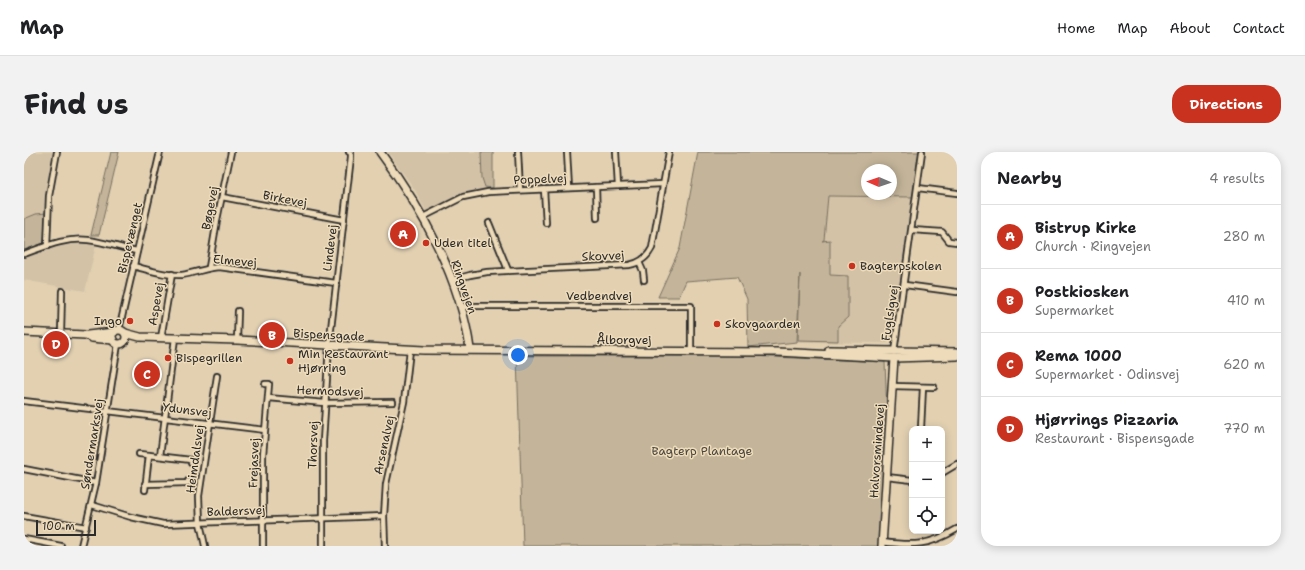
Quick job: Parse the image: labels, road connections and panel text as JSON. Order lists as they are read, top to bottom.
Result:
{
  "streets": {
    "main road": [
      "Ringvejen",
      "Bispensgade",
      "Ålborgvej",
      "Halvorsmindevej"
    ],
    "street": [
      "Poppelvej",
      "Birkevej",
      "Bøgevej",
      "Bispevænget",
      "Lindevej",
      "Skovvej",
      "Elmevej",
      "Vedbendvej",
      "Aspevej",
      "Fuglsigvej",
      "Hermodsvej",
      "Ydunsvej",
      "Søndermarksvej",
      "Thorsvej",
      "Arsenalvej",
      "Heimdalsvej",
      "Frejasvej",
      "Baldersvej"
    ]
  },
  "crossings": [
    ["Poppelvej", "Skovvej"],
    ["Poppelvej", "Ringvejen"],
    ["Birkevej", "Bøgevej"],
    ["Birkevej", "Lindevej"],
    ["Bøgevej", "Elmevej"],
    ["Bispevænget", "Elmevej"],
    ["Bispevænget", "Bispensgade"],
    ["Lindevej", "Elmevej"],
    ["Lindevej", "Bispensgade"],
    ["Lindevej", "Thorsvej"],
    ["Skovvej", "Ringvejen"],
    ["Elmevej", "Aspevej"],
    ["Ringvejen", "Vedbendvej"],
    ["Ringvejen", "Bispensgade"],
    ["Ringvejen", "Ålborgvej"],
    ["Vedbendvej", "Ålborgvej"],
    ["Aspevej", "Bispensgade"],
    ["Fuglsigvej", "Ålborgvej"],
    ["Fuglsigvej", "Halvorsmindevej"],
    ["Bispensgade", "Ålborgvej"],
    ["Bispensgade", "Søndermarksvej"],
    ["Bispensgade", "Thorsvej"],
    ["Bispensgade", "Arsenalvej"],
    ["Ålborgvej", "Halvorsmindevej"],
    ["Hermodsvej", "Thorsvej"],
    ["Hermodsvej", "Frejasvej"],
    ["Ydunsvej", "Søndermarksvej"],
    ["Ydunsvej", "Heimdalsvej"],
    ["Ydunsvej", "Frejasvej"],
    ["Søndermarksvej", "Baldersvej"],
    ["Thorsvej", "Baldersvej"],
    ["Arsenalvej", "Baldersvej"],
    ["Heimdalsvej", "Baldersvej"],
    ["Frejasvej", "Baldersvej"]
  ],
  "parks": ["Bagterp Plantage"],
  "places": [
    "Uden titel",
    "Bagterpskolen",
    "Ingo",
    "Skovgaarden",
    "Bispegrillen",
    "Min Restaurant Hjørring"
  ],
  "scale_bar": "100 m",
  "north": "left",
  "page": {
    "header": "Map",
    "nav": [
      "Home",
      "Map",
      "About",
      "Contact"
    ],
    "title": "Find us",
    "buttons": "Directions",
    "heading": ["Nearby", "4 results"],
    "list": [
      {
        "mark": "A",
        "name": "Bistrup Kirke",
        "note": "Church · Ringvejen",
        "value": "280 m"
      },
      {
        "mark": "B",
        "name": "Postkiosken",
        "note": "Supermarket",
        "value": "410 m"
      },
      {
        "mark": "C",
        "name": "Rema 1000",
        "note": "Supermarket · Odinsvej",
        "value": "620 m"
      },
      {
        "mark": "D",
        "name": "Hjørrings Pizzaria",
        "note": "Restaurant · Bispensgade",
        "value": "770 m"
      }
    ],
    "pins": [
      "A",
      "B",
      "D",
      "C"
    ],
    "map_buttons": ["+", "−"],
    "scale": "100 m"
  }
}
